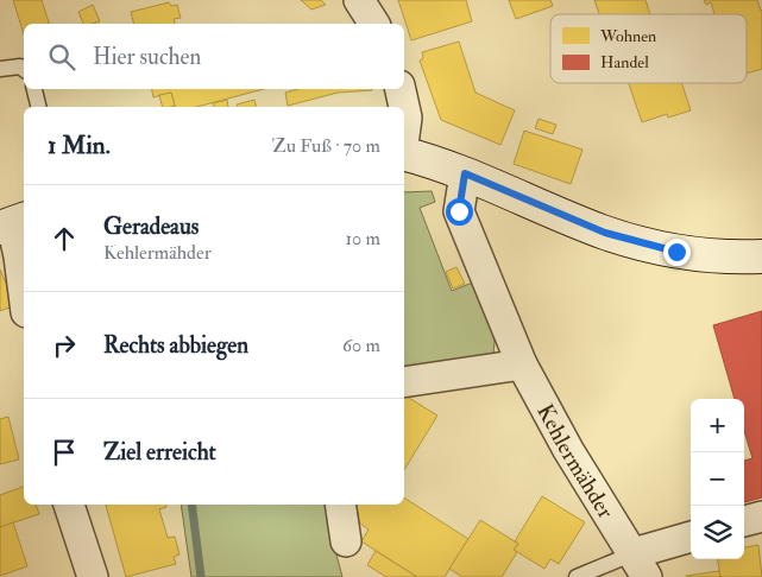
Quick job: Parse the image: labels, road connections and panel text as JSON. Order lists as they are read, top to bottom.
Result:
{
  "streets": {
    "street": ["Kehlermähder"]
  },
  "legend": ["Wohnen", "Handel"],
  "page": {
    "search": "Hier suchen",
    "heading": ["1 Min.", "Zu Fuß · 70 m"],
    "list": [
      ["Geradeaus", "Kehlermähder", "10 m"],
      ["Rechts abbiegen", "60 m"],
      "Ziel erreicht"
    ],
    "map_buttons": ["+", "−"]
  }
}
